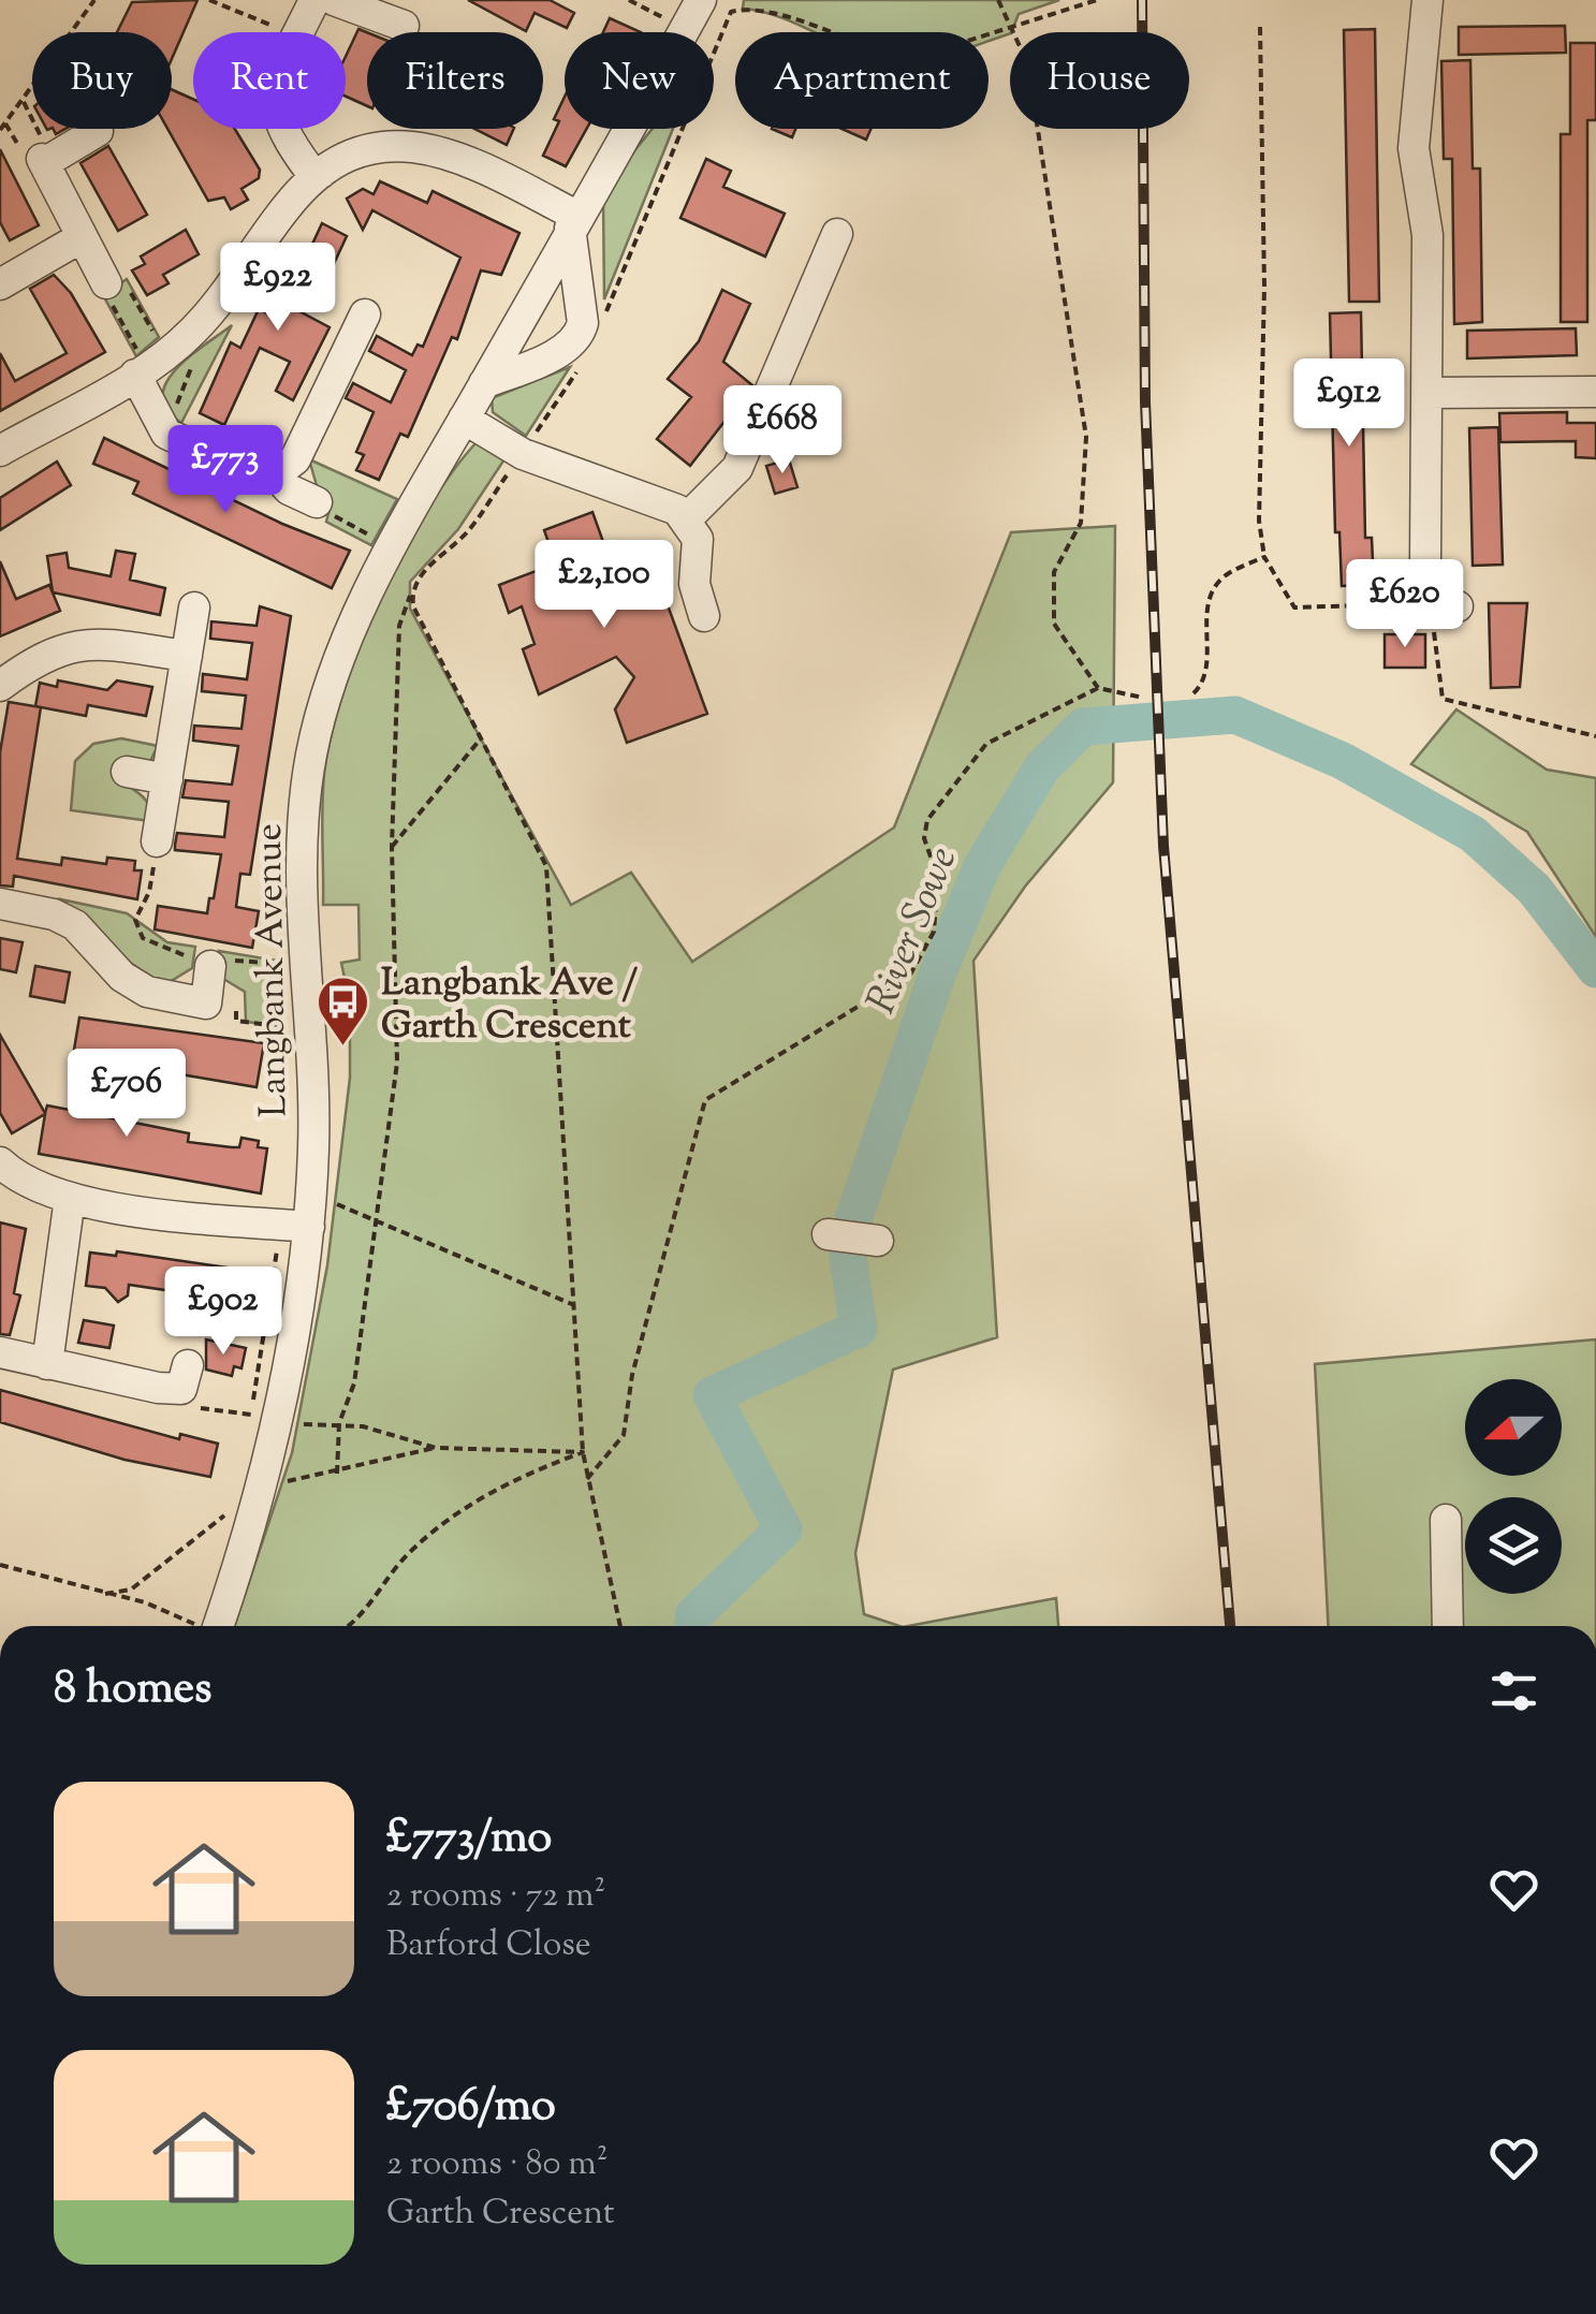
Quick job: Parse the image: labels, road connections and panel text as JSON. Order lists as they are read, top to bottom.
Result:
{
  "streets": {
    "street": ["Langbank Avenue"]
  },
  "water": ["River Sowe"],
  "places": {
    "bus stop": ["Langbank Ave / Garth Crescent"]
  },
  "north": "left",
  "page": {
    "chip": [
      "Buy",
      "Rent",
      "Filters",
      "New",
      "Apartment",
      "House"
    ],
    "price": [
      "£922",
      "£912",
      "£668",
      "£773",
      "£2,100",
      "£620",
      "£706",
      "£902"
    ],
    "heading": "8 homes",
    "list": [
      {
        "name": "£773/mo",
        "note": "2 rooms · 72 m² · Barford Close"
      },
      {
        "name": "£706/mo",
        "note": "2 rooms · 80 m² · Garth Crescent"
      }
    ]
  }
}
